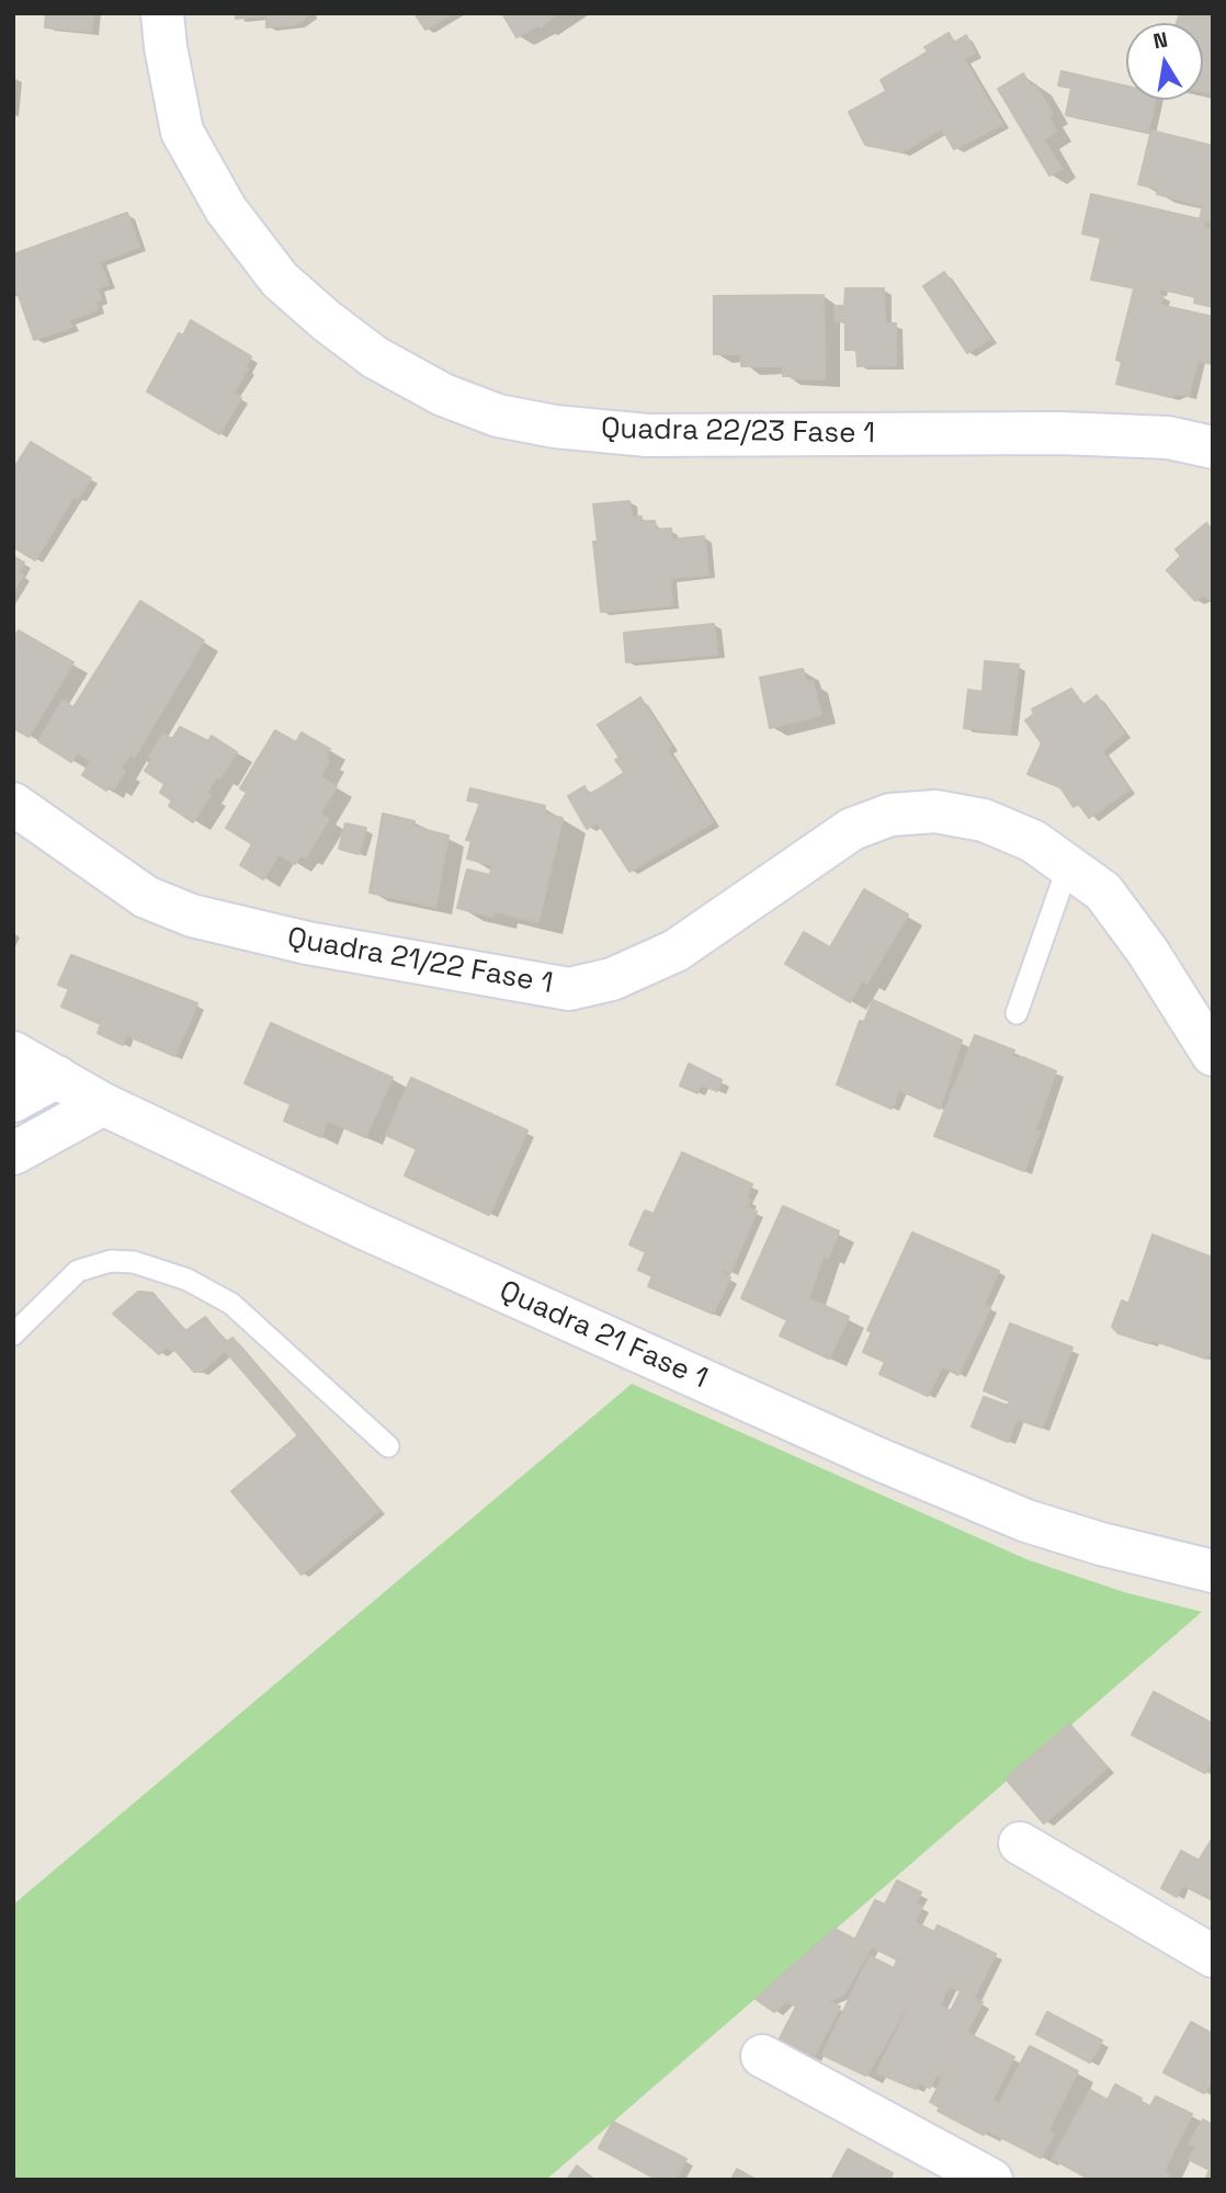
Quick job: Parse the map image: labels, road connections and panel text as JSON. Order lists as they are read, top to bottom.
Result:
{
  "streets": {
    "street": ["Quadra 22/23 Fase 1", "Quadra 21/22 Fase 1", "Quadra 21 Fase 1"]
  },
  "north": "top"
}
